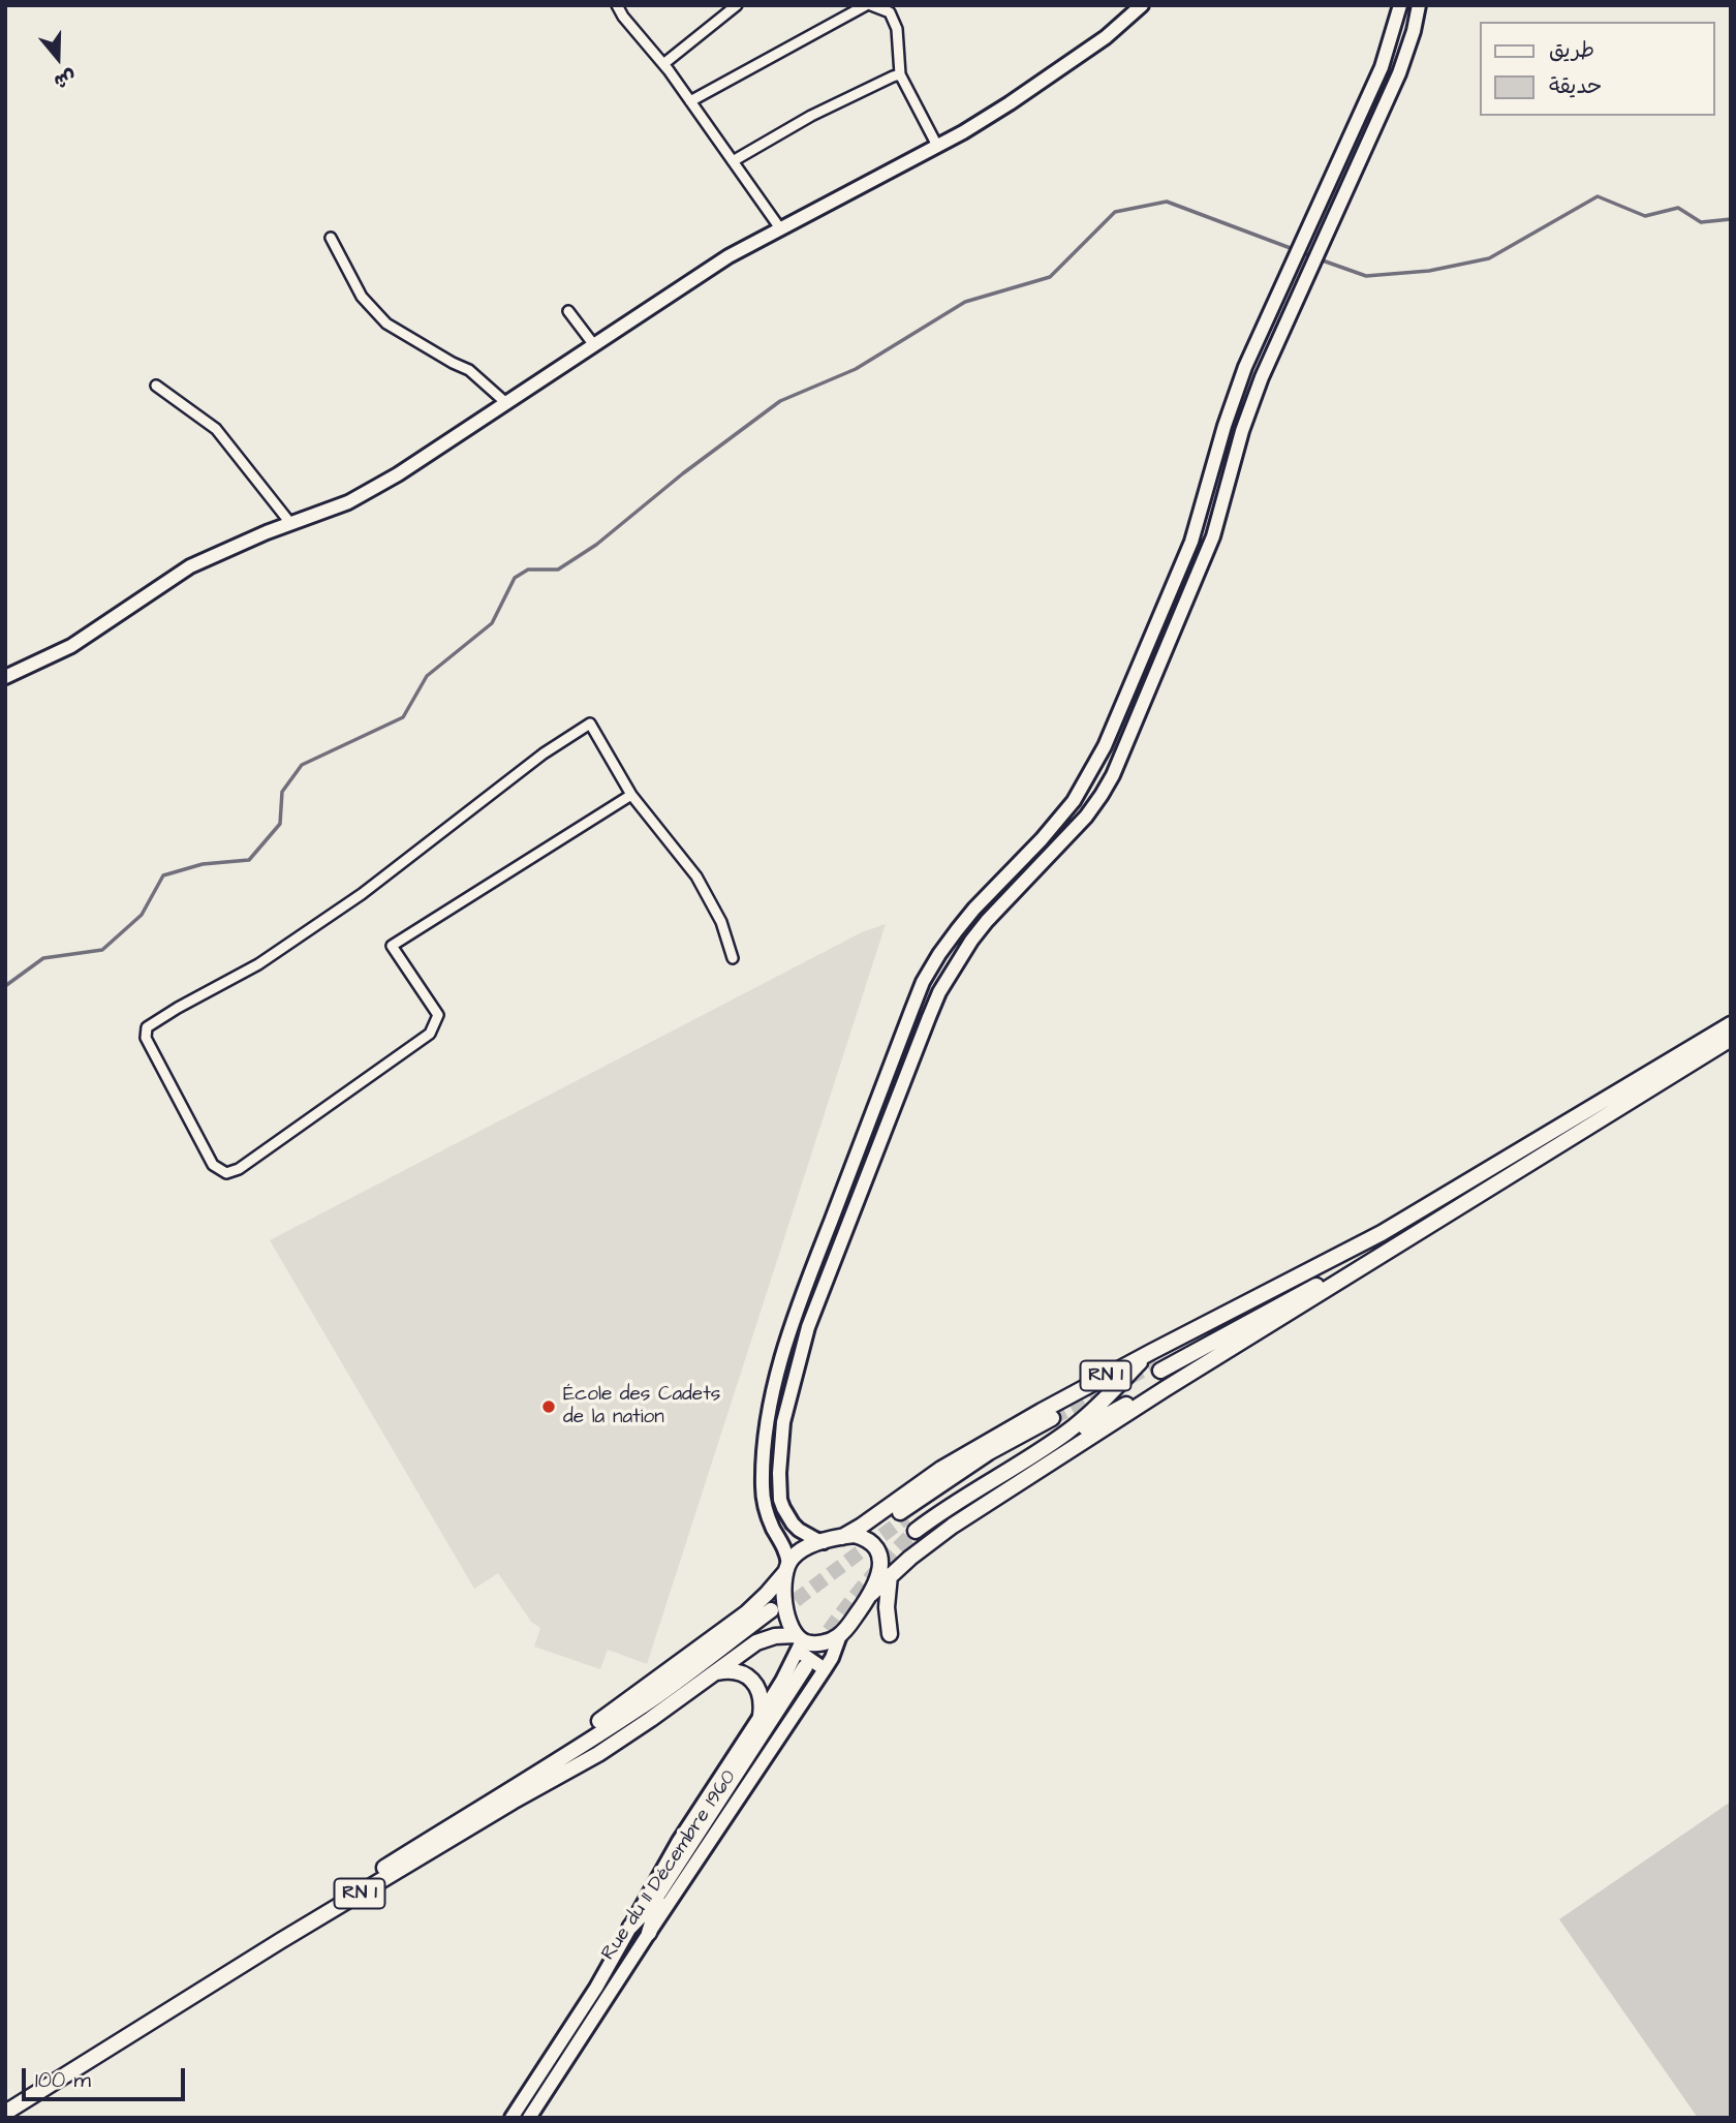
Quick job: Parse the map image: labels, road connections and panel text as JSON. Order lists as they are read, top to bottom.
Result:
{
  "streets": {
    "main road": ["RN 1"],
    "street": ["Rue du 11 Décembre 1960"]
  },
  "crossings": [
    ["RN 1", "Rue du 11 Décembre 1960"]
  ],
  "places": ["École des Cadets de la nation"],
  "legend": ["طريق", "حديقة"],
  "scale_bar": "100 m",
  "north": "bottom"
}
